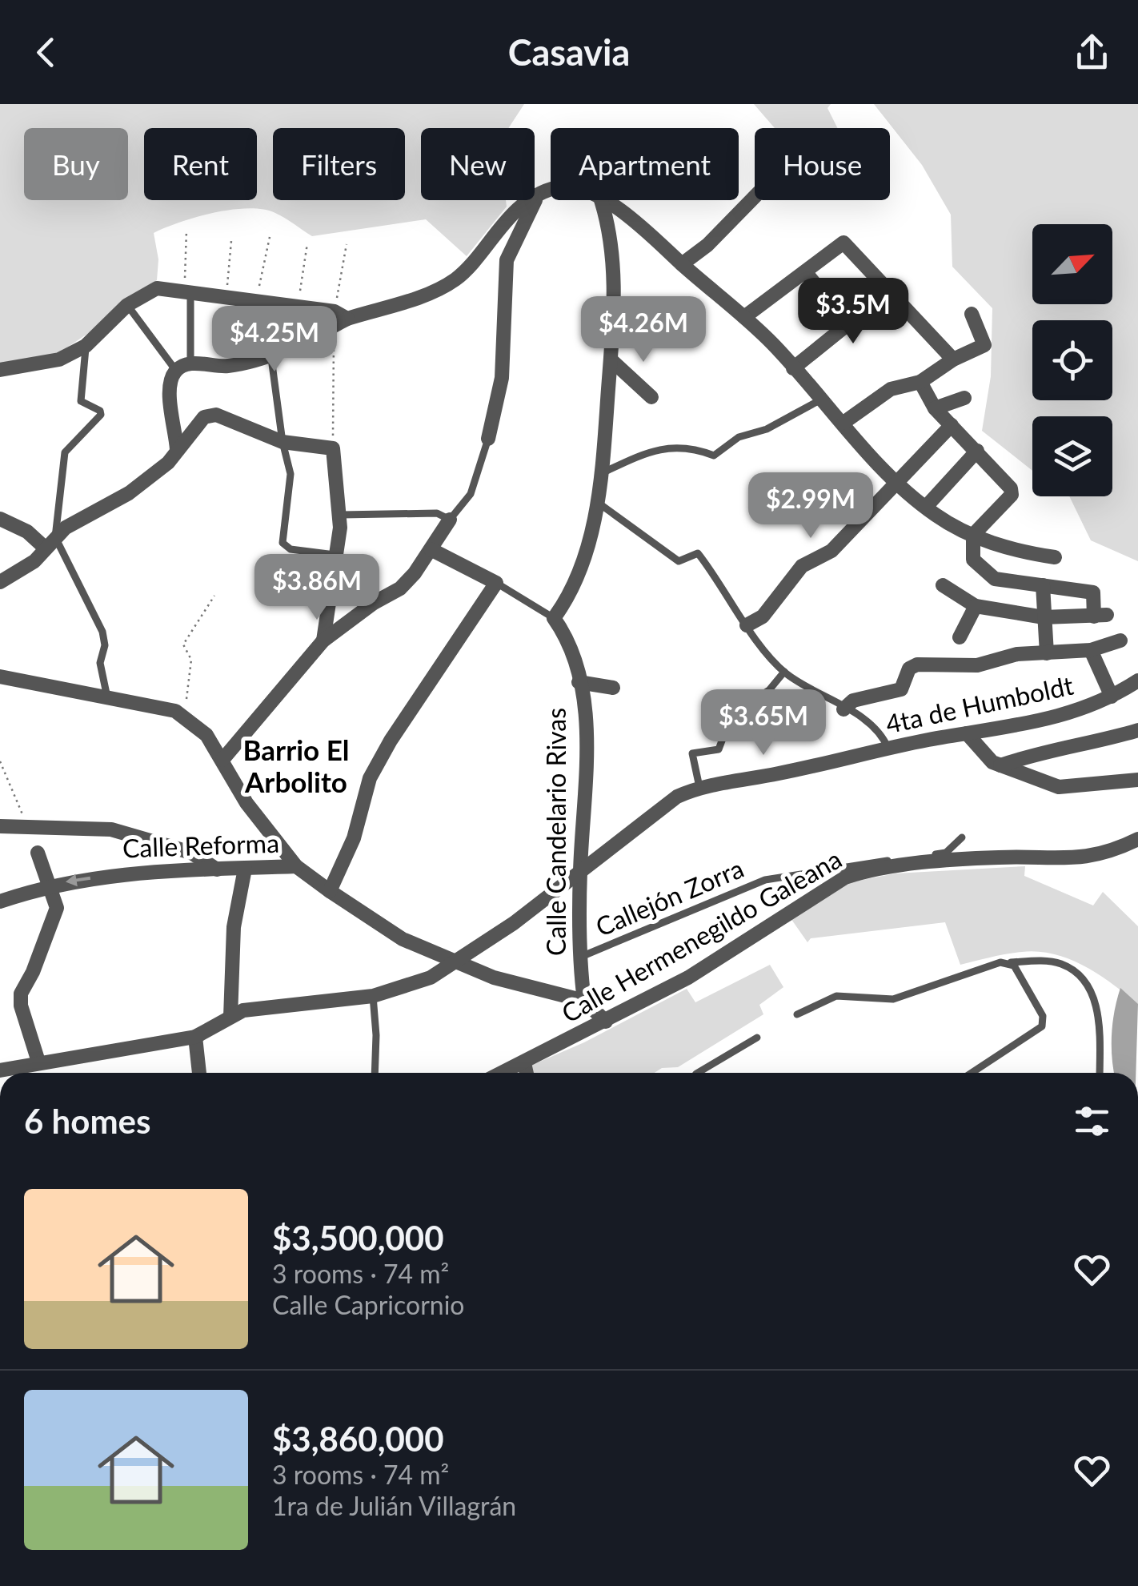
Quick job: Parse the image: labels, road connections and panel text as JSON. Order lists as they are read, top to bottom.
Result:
{
  "streets": {
    "street": [
      "4ta de Humboldt",
      "Calle Candelario Rivas",
      "Calle Reforma",
      "Calle Hermenegildo Galeana"
    ],
    "lane": ["Callejón Zorra"]
  },
  "crossings": [
    ["4ta de Humboldt", "Calle Candelario Rivas"],
    ["4ta de Humboldt", "Calle Reforma"],
    ["Calle Candelario Rivas", "Calle Reforma"],
    ["Calle Candelario Rivas", "Callejón Zorra"],
    ["Calle Reforma", "Calle Hermenegildo Galeana"],
    ["Callejón Zorra", "Calle Hermenegildo Galeana"]
  ],
  "districts": ["Barrio El Arbolito"],
  "north": "top right",
  "page": {
    "header": "Casavia",
    "chip": [
      "Buy",
      "Rent",
      "Filters",
      "New",
      "Apartment",
      "House"
    ],
    "price": [
      "$3.5M",
      "$4.26M",
      "$4.25M",
      "$2.99M",
      "$3.86M",
      "$3.65M"
    ],
    "heading": "6 homes",
    "list": [
      {
        "name": "$3,500,000",
        "note": "3 rooms · 74 m² · Calle Capricornio"
      },
      {
        "name": "$3,860,000",
        "note": "3 rooms · 74 m² · 1ra de Julián Villagrán"
      }
    ]
  }
}
